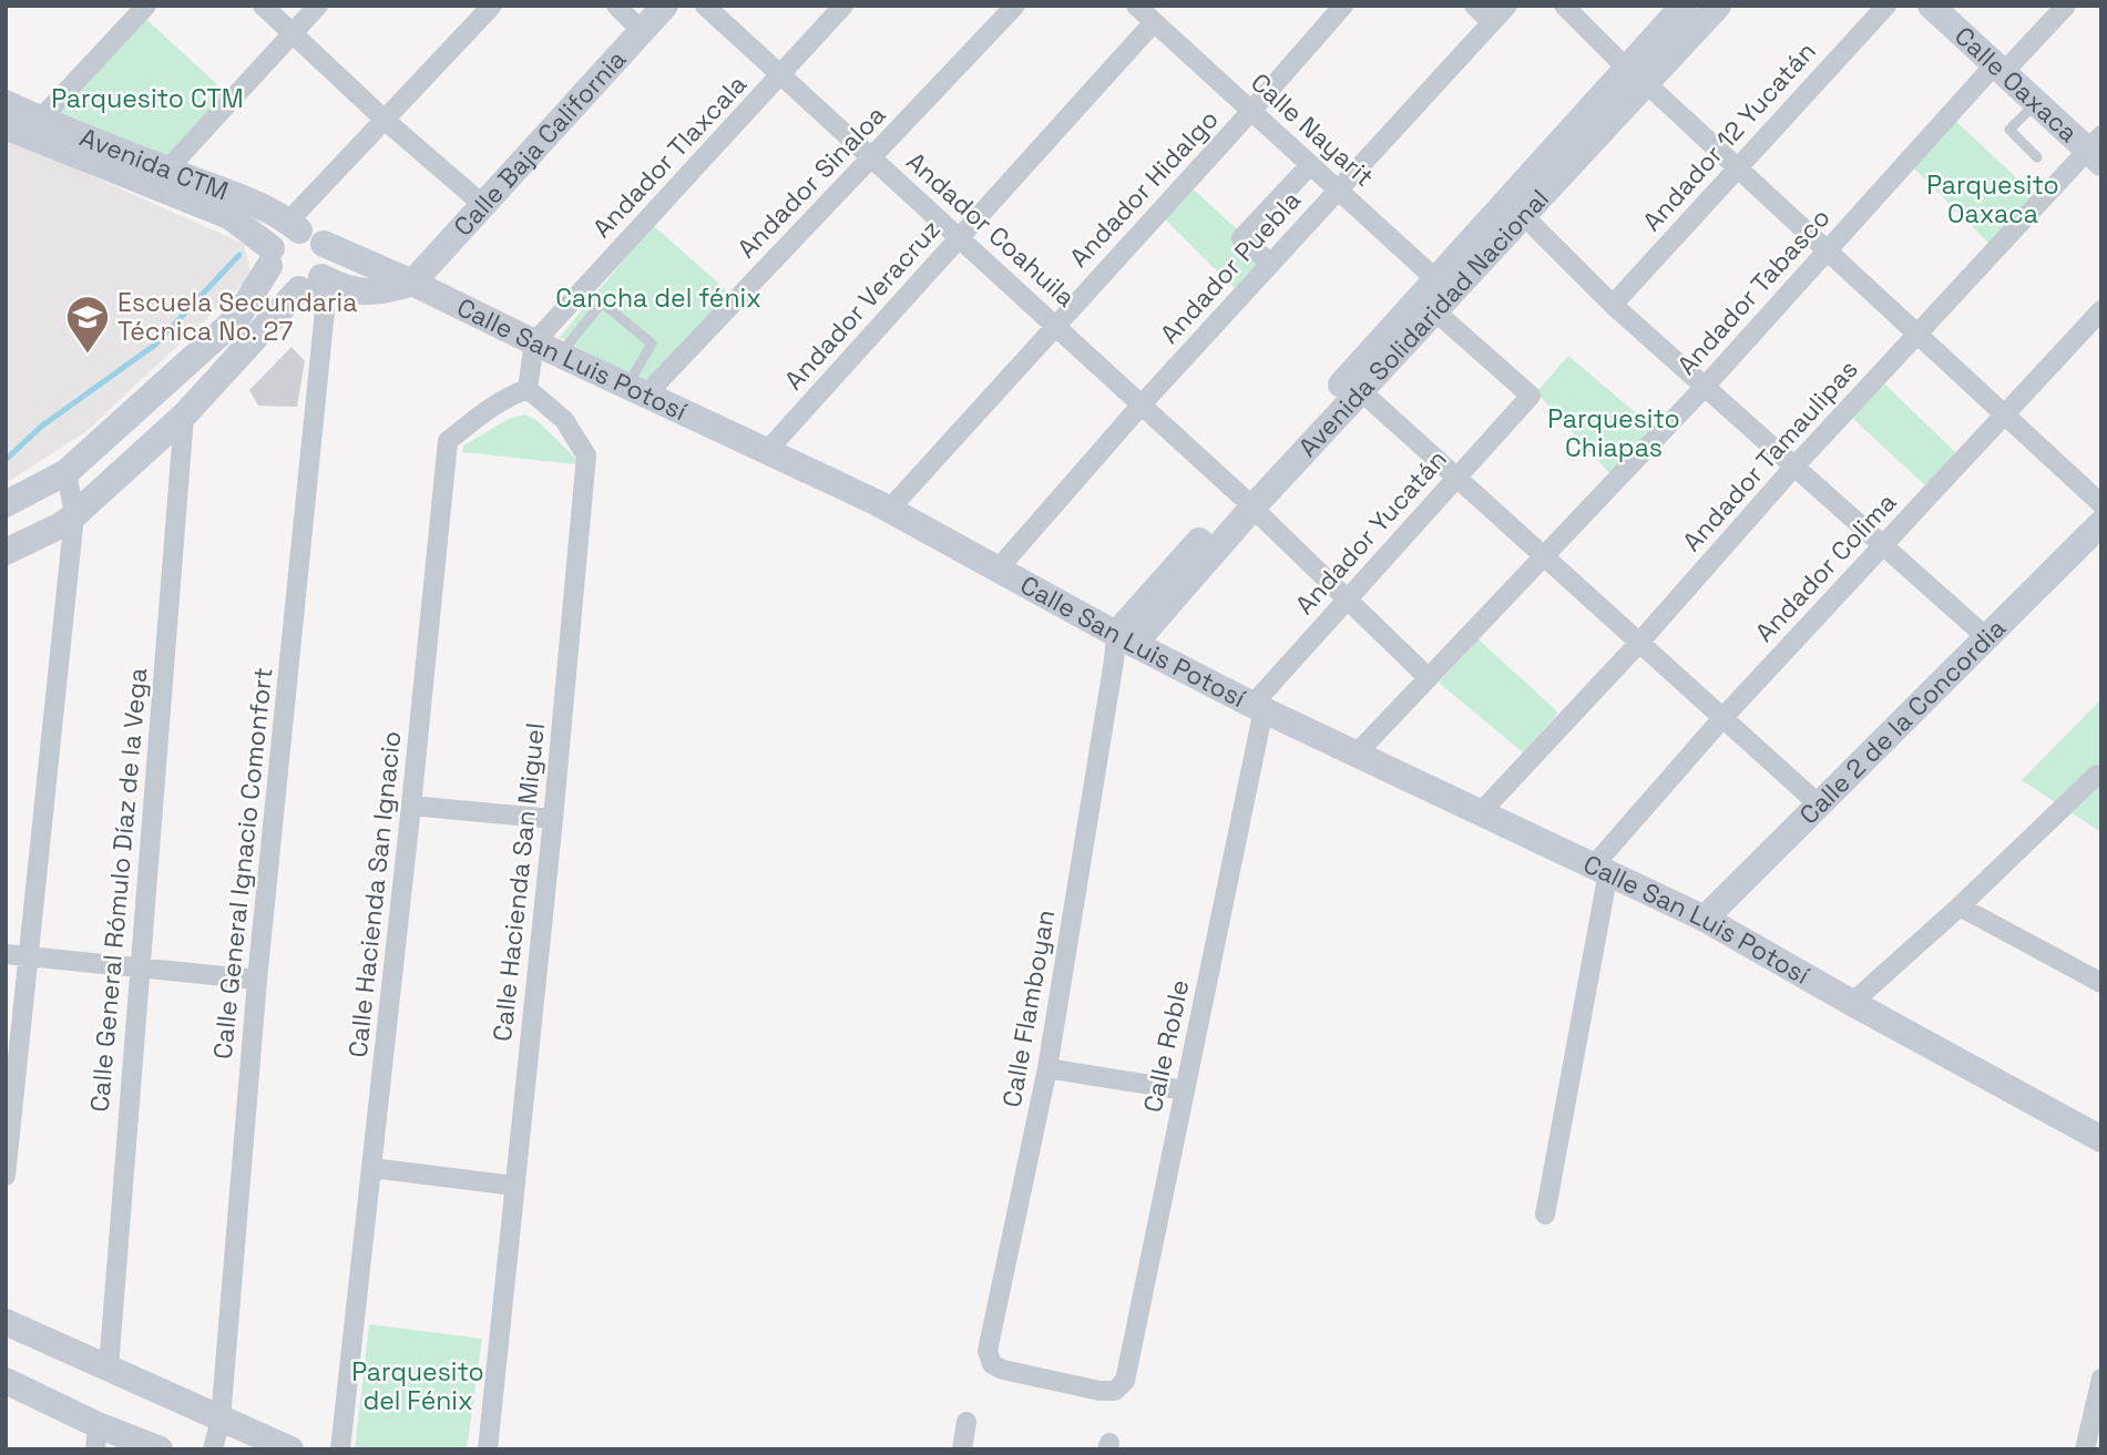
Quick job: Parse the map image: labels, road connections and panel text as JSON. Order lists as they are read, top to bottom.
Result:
{
  "streets": {
    "main road": [
      "Calle Oaxaca",
      "Calle Baja California",
      "Avenida CTM",
      "Avenida Solidaridad Nacional",
      "Calle San Luis Potosí",
      "Calle 2 de la Concordia"
    ],
    "street": [
      "Calle Nayarit",
      "Andador 12 Yucatán",
      "Andador Tlaxcala",
      "Andador Sinaloa",
      "Andador Hidalgo",
      "Andador Coahuila",
      "Andador Puebla",
      "Andador Tabasco",
      "Andador Veracruz",
      "Andador Tamaulipas",
      "Andador Yucatán",
      "Andador Colima",
      "Calle General Ignacio Comonfort",
      "Calle Hacienda San Miguel",
      "Calle General Rómulo Díaz de la Vega",
      "Calle Hacienda San Ignacio",
      "Calle Flamboyan",
      "Calle Roble"
    ]
  },
  "crossings": [
    ["Calle Oaxaca", "Andador Tabasco"],
    ["Calle Oaxaca", "Andador Tamaulipas"],
    ["Calle Nayarit", "Andador Hidalgo"],
    ["Calle Nayarit", "Andador Puebla"],
    ["Calle Nayarit", "Andador Veracruz"],
    ["Calle Nayarit", "Avenida Solidaridad Nacional"],
    ["Calle Nayarit", "Andador Yucatán"],
    ["Calle Baja California", "Calle San Luis Potosí"],
    ["Andador Tlaxcala", "Andador Coahuila"],
    ["Andador Tlaxcala", "Calle San Luis Potosí"],
    ["Avenida CTM", "Calle San Luis Potosí"],
    ["Avenida CTM", "Calle General Ignacio Comonfort"],
    ["Andador Sinaloa", "Andador Coahuila"],
    ["Andador Sinaloa", "Calle San Luis Potosí"],
    ["Andador Hidalgo", "Andador Coahuila"],
    ["Andador Hidalgo", "Calle San Luis Potosí"],
    ["Andador Coahuila", "Andador Puebla"],
    ["Andador Coahuila", "Andador Tabasco"],
    ["Andador Coahuila", "Andador Veracruz"],
    ["Andador Coahuila", "Avenida Solidaridad Nacional"],
    ["Andador Coahuila", "Andador Yucatán"],
    ["Andador Puebla", "Calle San Luis Potosí"],
    ["Andador Tabasco", "Calle San Luis Potosí"],
    ["Andador Veracruz", "Calle San Luis Potosí"],
    ["Avenida Solidaridad Nacional", "Calle San Luis Potosí"],
    ["Avenida Solidaridad Nacional", "Calle Flamboyan"],
    ["Calle San Luis Potosí", "Andador Tamaulipas"],
    ["Calle San Luis Potosí", "Andador Yucatán"],
    ["Calle San Luis Potosí", "Andador Colima"],
    ["Calle San Luis Potosí", "Calle 2 de la Concordia"],
    ["Calle San Luis Potosí", "Calle General Ignacio Comonfort"],
    ["Calle San Luis Potosí", "Calle Flamboyan"],
    ["Calle San Luis Potosí", "Calle Roble"],
    ["Andador Yucatán", "Calle Roble"],
    ["Calle Hacienda San Miguel", "Calle Hacienda San Ignacio"],
    ["Calle Flamboyan", "Calle Roble"]
  ],
  "parks": [
    "Parquesito CTM",
    "Parquesito Oaxaca",
    "Cancha del fénix",
    "Parquesito Chiapas",
    "Parquesito del Fénix"
  ],
  "places": {
    "school or university": ["Escuela Secundaria Técnica No. 27"]
  }
}
